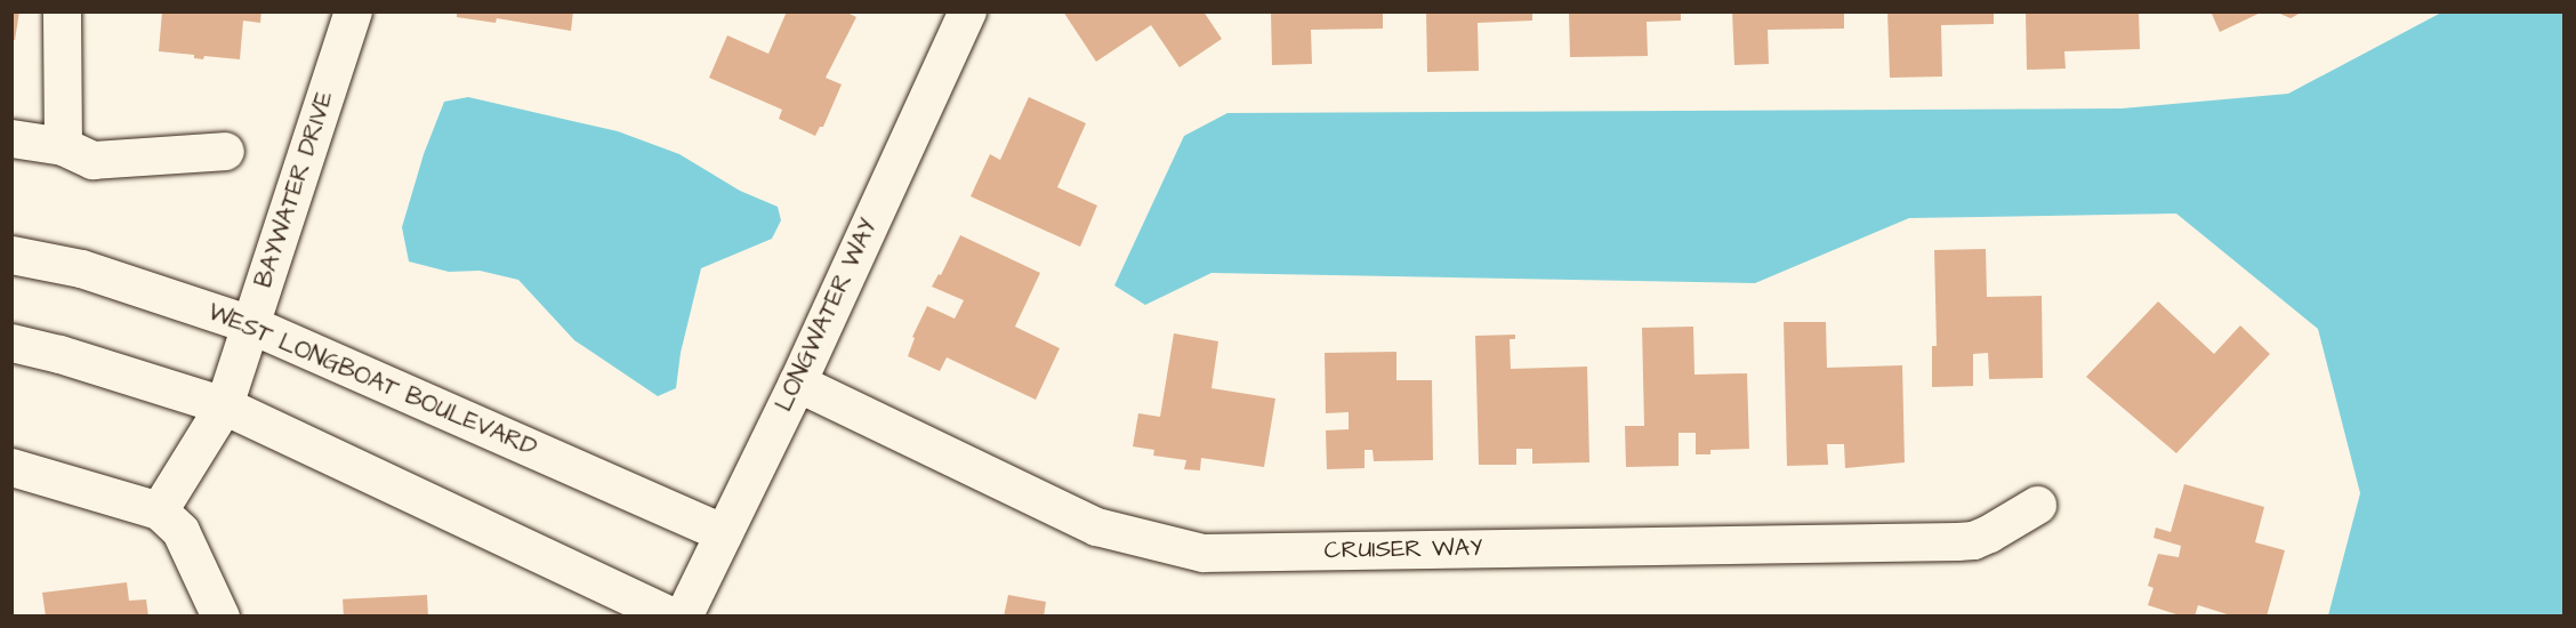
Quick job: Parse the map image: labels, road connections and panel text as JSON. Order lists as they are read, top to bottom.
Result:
{
  "streets": {
    "street": [
      "BAYWATER DRIVE",
      "LONGWATER WAY",
      "WEST LONGBOAT BOULEVARD",
      "CRUISER WAY"
    ]
  },
  "crossings": [
    ["BAYWATER DRIVE", "WEST LONGBOAT BOULEVARD"],
    ["LONGWATER WAY", "WEST LONGBOAT BOULEVARD"],
    ["LONGWATER WAY", "CRUISER WAY"]
  ]
}
